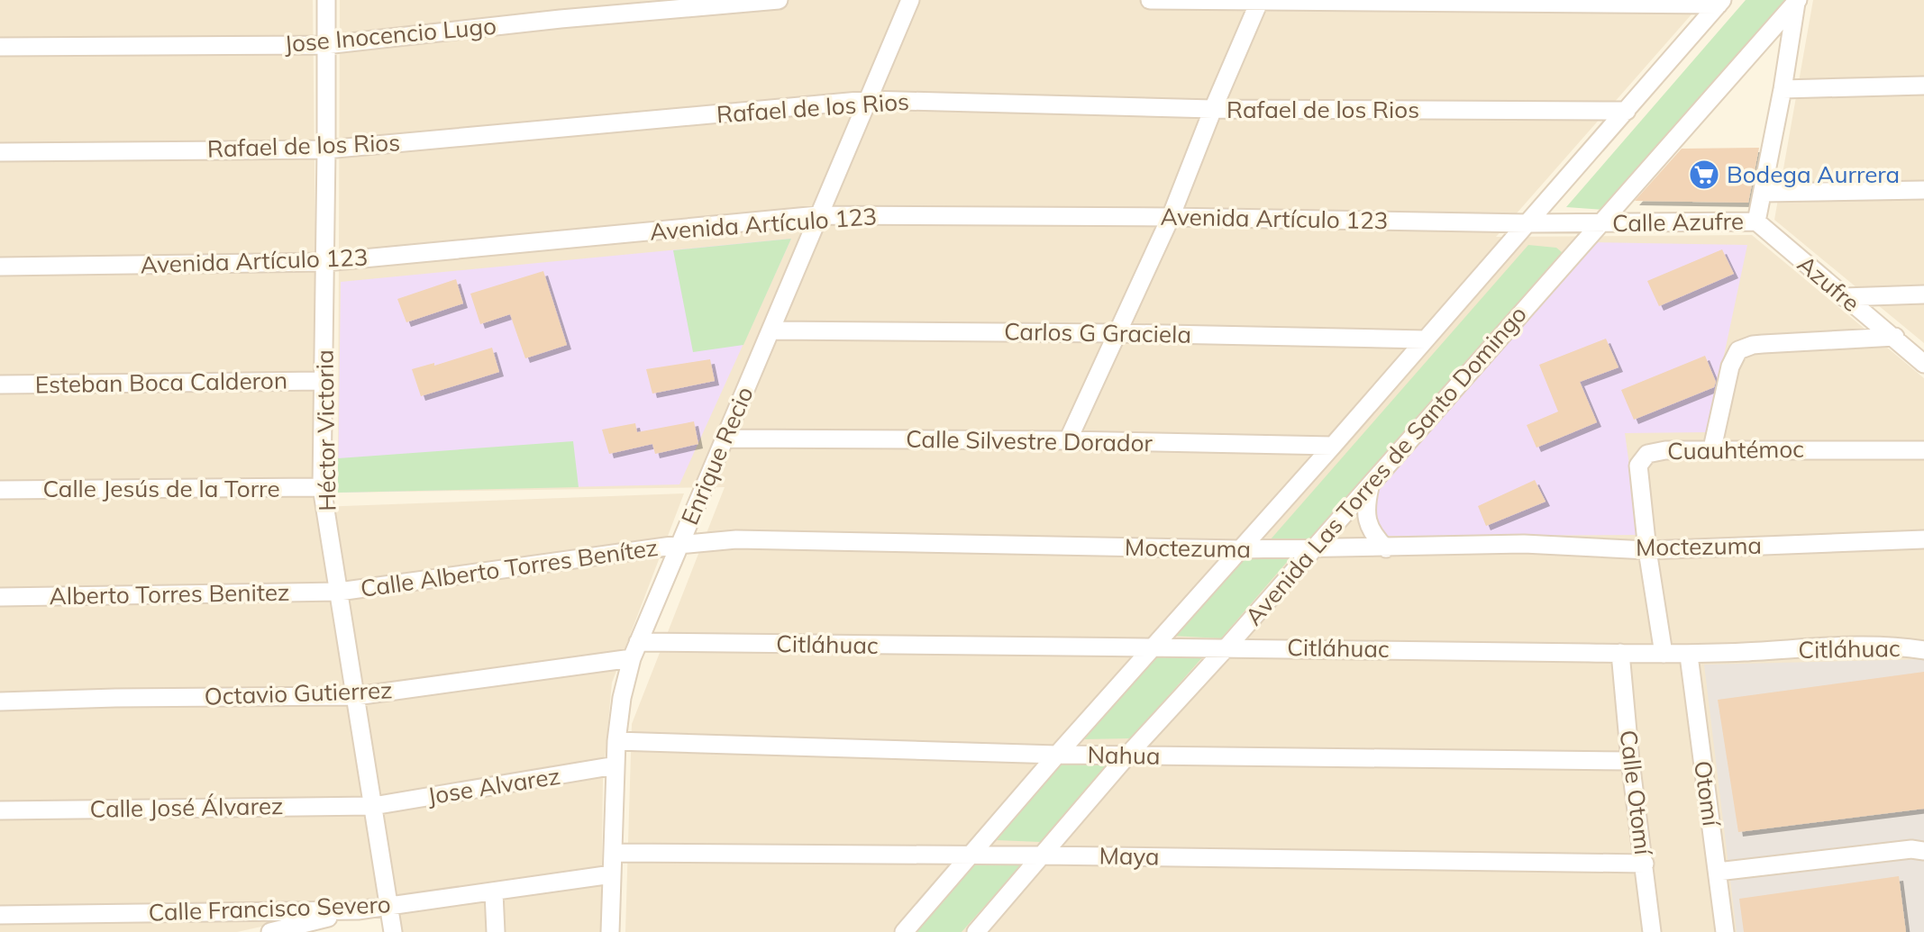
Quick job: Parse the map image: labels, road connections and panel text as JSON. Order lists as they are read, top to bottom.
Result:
{
  "streets": {
    "street": [
      "Jose Inocencio Lugo",
      "Rafael de los Rios",
      "Avenida Artículo 123",
      "Calle Azufre",
      "Azufre",
      "Carlos G Graciela",
      "Esteban Boca Calderon",
      "Héctor Victoria",
      "Calle Silvestre Dorador",
      "Cuauhtémoc",
      "Enrique Recio",
      "Avenida Las Torres de Santo Domingo",
      "Calle Jesús de la Torre",
      "Moctezuma",
      "Calle Alberto Torres Benítez",
      "Alberto Torres Benitez",
      "Citláhuac",
      "Octavio Gutierrez",
      "Nahua",
      "Jose Alvarez",
      "Calle Otomí",
      "Otomí",
      "Calle José Álvarez",
      "Maya",
      "Calle Francisco Severo"
    ]
  },
  "crossings": [
    ["Jose Inocencio Lugo", "Héctor Victoria"],
    ["Rafael de los Rios", "Héctor Victoria"],
    ["Rafael de los Rios", "Enrique Recio"],
    ["Avenida Artículo 123", "Calle Azufre"],
    ["Avenida Artículo 123", "Héctor Victoria"],
    ["Avenida Artículo 123", "Enrique Recio"],
    ["Avenida Artículo 123", "Avenida Las Torres de Santo Domingo"],
    ["Calle Azufre", "Azufre"],
    ["Calle Azufre", "Avenida Las Torres de Santo Domingo"],
    ["Carlos G Graciela", "Enrique Recio"],
    ["Esteban Boca Calderon", "Héctor Victoria"],
    ["Héctor Victoria", "Calle Jesús de la Torre"],
    ["Héctor Victoria", "Calle Alberto Torres Benítez"],
    ["Héctor Victoria", "Alberto Torres Benitez"],
    ["Héctor Victoria", "Octavio Gutierrez"],
    ["Héctor Victoria", "Jose Alvarez"],
    ["Héctor Victoria", "Calle José Álvarez"],
    ["Héctor Victoria", "Calle Francisco Severo"],
    ["Calle Silvestre Dorador", "Enrique Recio"],
    ["Cuauhtémoc", "Moctezuma"],
    ["Enrique Recio", "Moctezuma"],
    ["Enrique Recio", "Calle Alberto Torres Benítez"],
    ["Enrique Recio", "Citláhuac"],
    ["Enrique Recio", "Octavio Gutierrez"],
    ["Enrique Recio", "Nahua"],
    ["Enrique Recio", "Jose Alvarez"],
    ["Enrique Recio", "Maya"],
    ["Enrique Recio", "Calle Francisco Severo"],
    ["Avenida Las Torres de Santo Domingo", "Moctezuma"],
    ["Avenida Las Torres de Santo Domingo", "Citláhuac"],
    ["Avenida Las Torres de Santo Domingo", "Nahua"],
    ["Avenida Las Torres de Santo Domingo", "Maya"],
    ["Moctezuma", "Calle Alberto Torres Benítez"],
    ["Calle Alberto Torres Benítez", "Alberto Torres Benitez"],
    ["Citláhuac", "Calle Otomí"],
    ["Citláhuac", "Otomí"],
    ["Nahua", "Calle Otomí"],
    ["Jose Alvarez", "Calle José Álvarez"],
    ["Calle Otomí", "Maya"]
  ],
  "places": {
    "supermarket": ["Bodega Aurrera"]
  }
}
